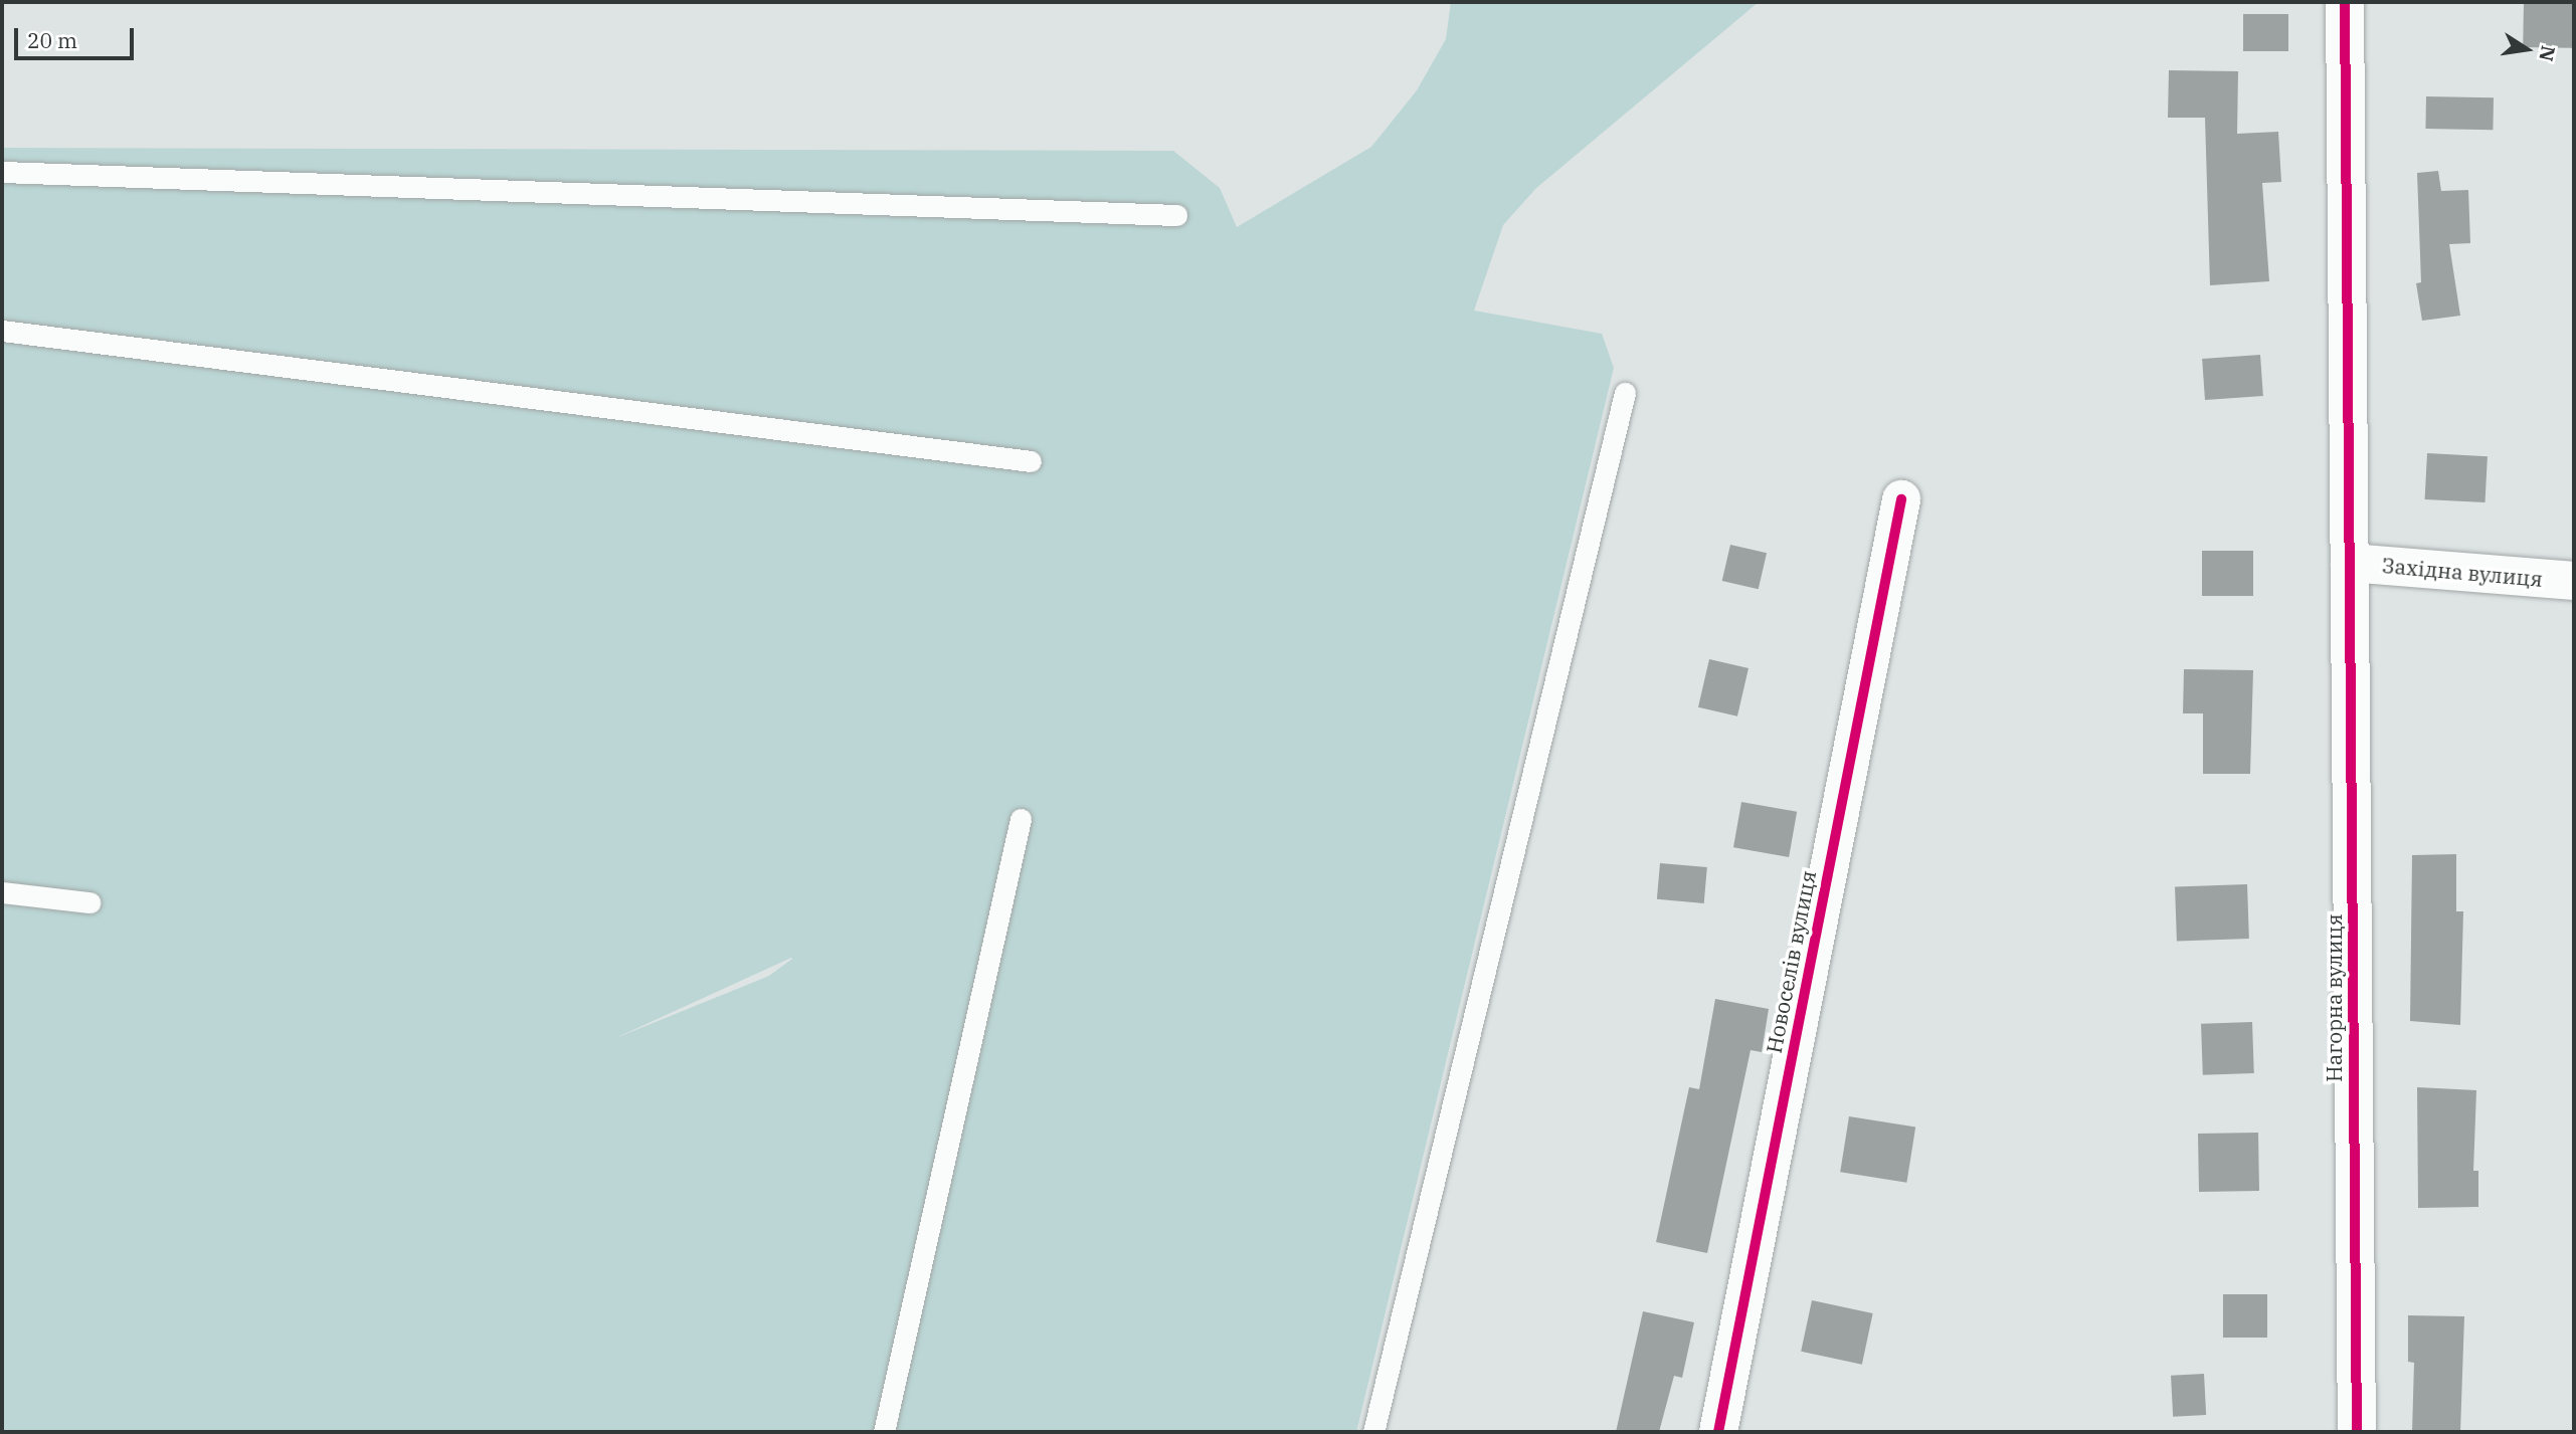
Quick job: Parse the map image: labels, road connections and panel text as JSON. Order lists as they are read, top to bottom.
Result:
{
  "streets": {
    "street": ["Західна вулиця", "Новоселів вулиця", "Нагорна вулиця"]
  },
  "crossings": [
    ["Західна вулиця", "Нагорна вулиця"]
  ],
  "scale_bar": "20 m",
  "north": "right"
}
